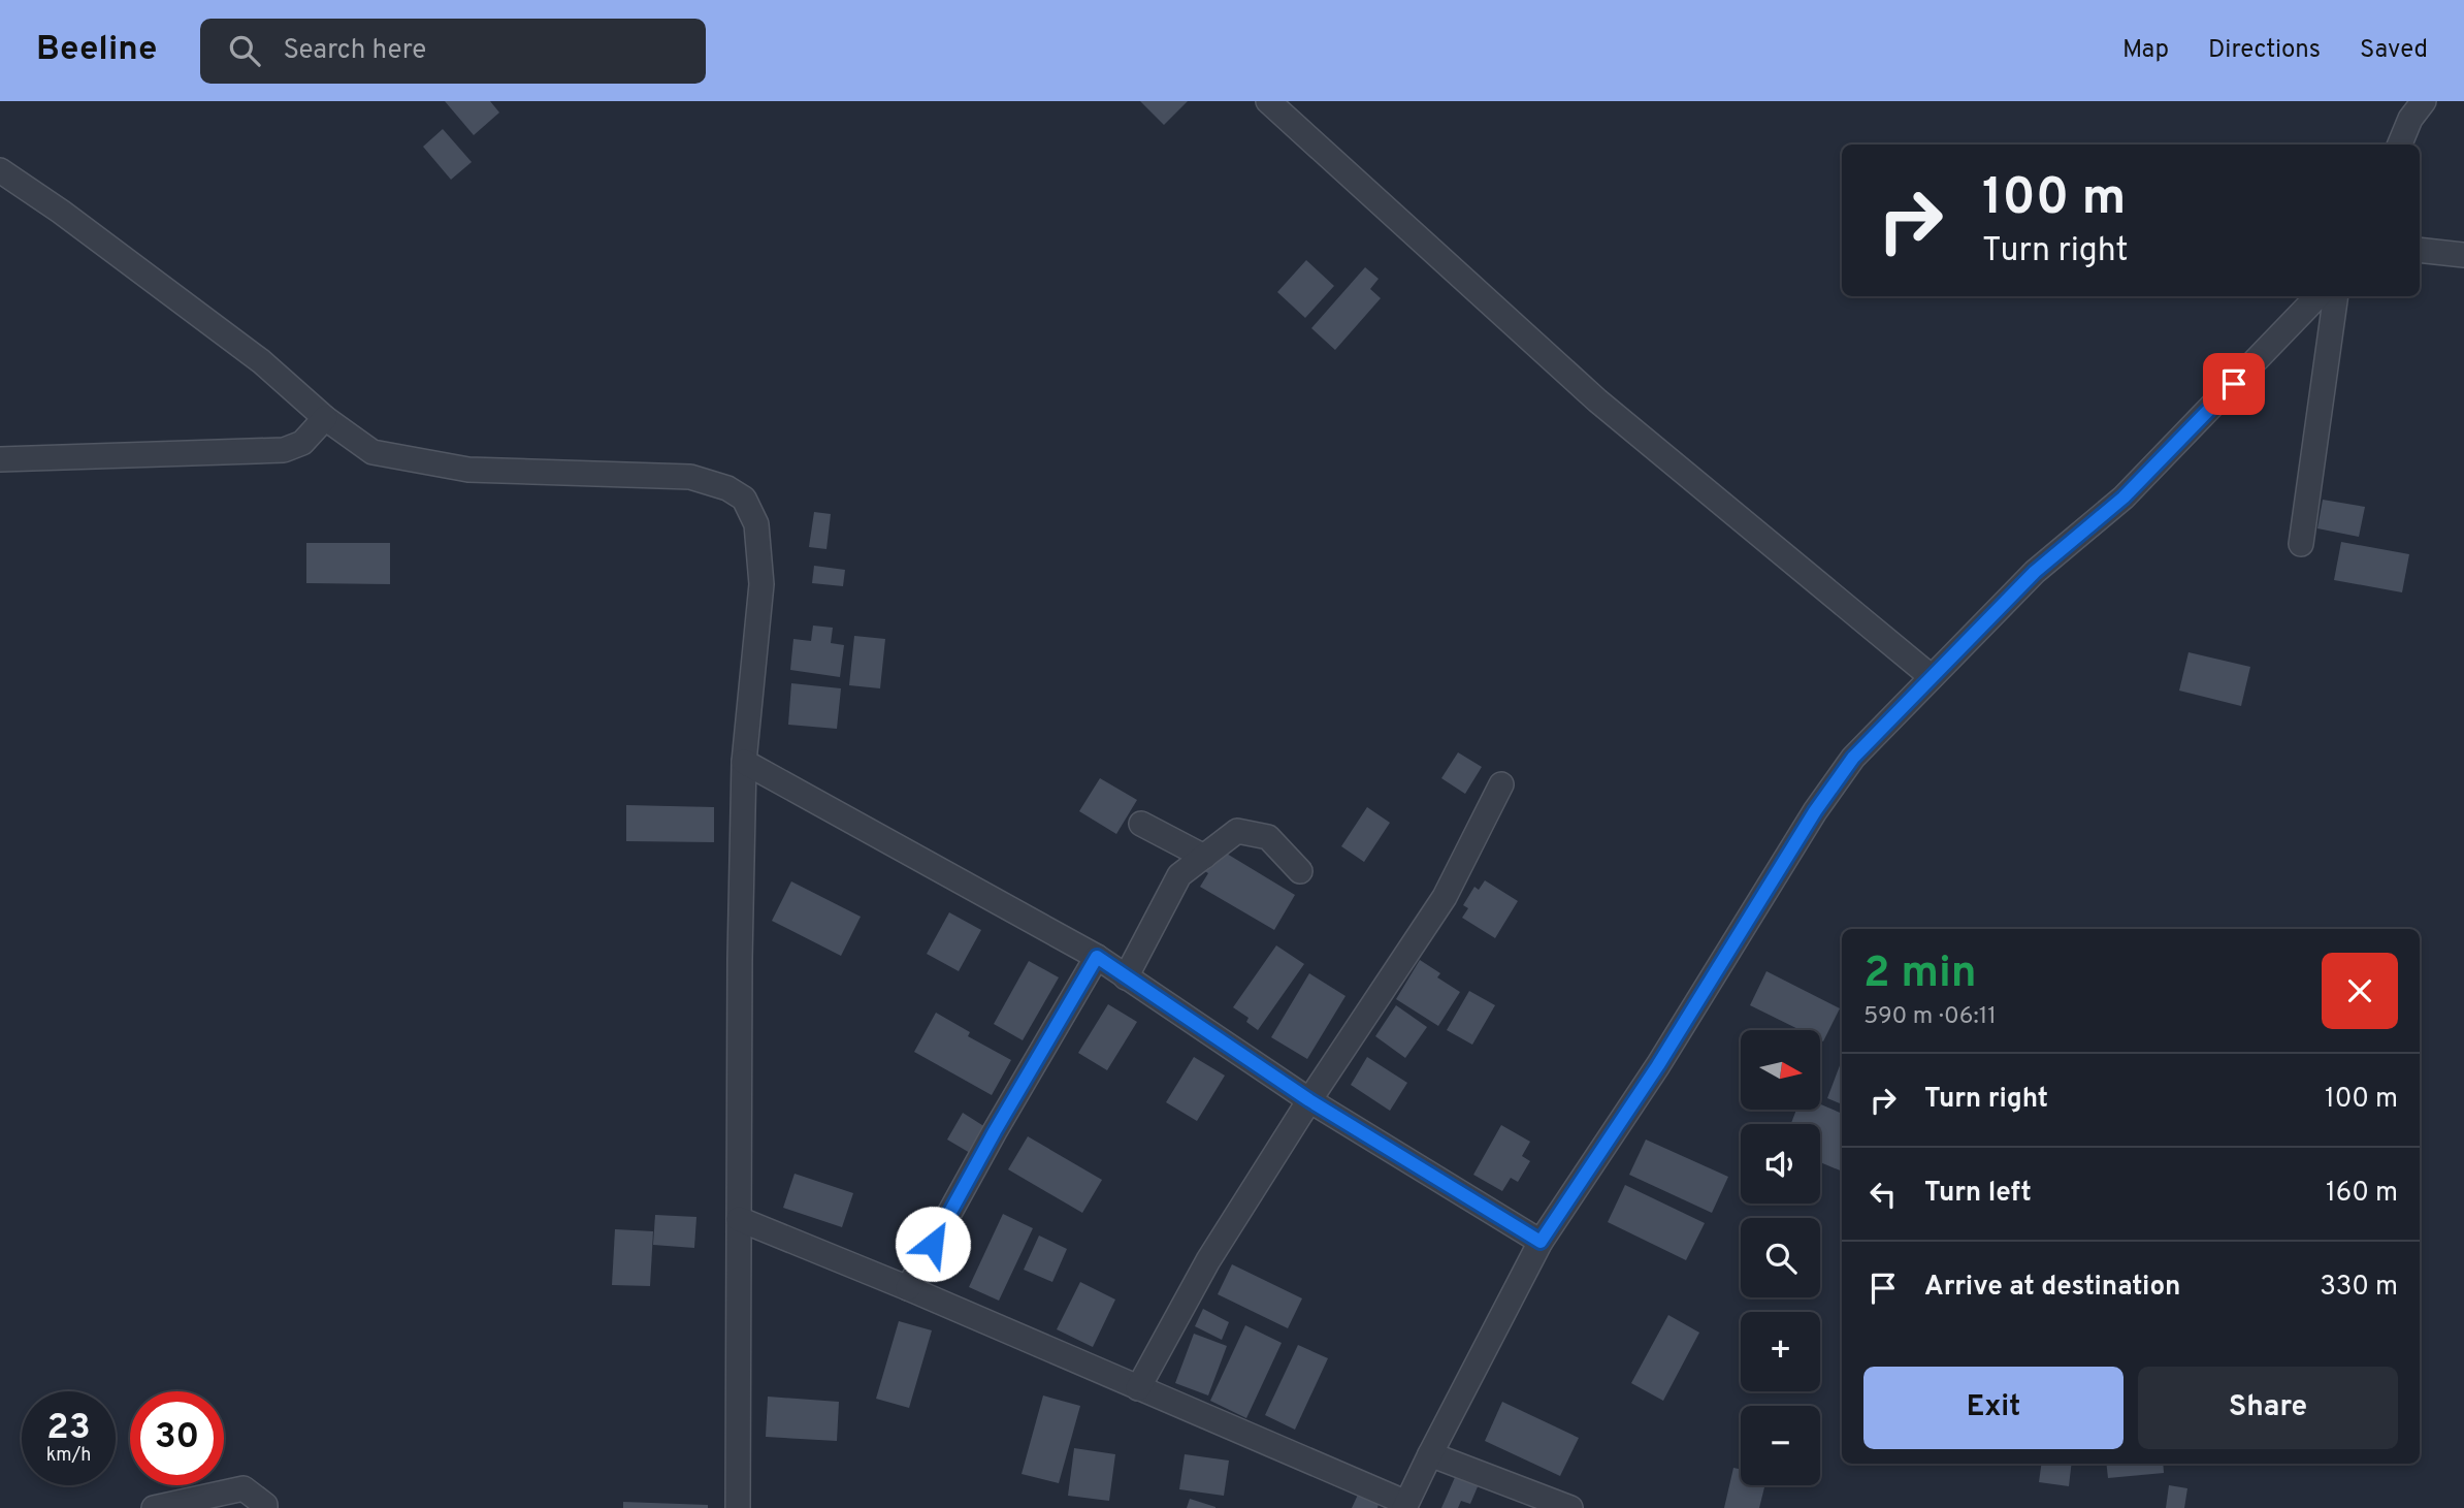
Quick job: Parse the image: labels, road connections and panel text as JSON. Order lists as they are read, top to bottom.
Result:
{
  "north": "right",
  "page": {
    "header": "Beeline",
    "search": "Search here",
    "nav": ["Map", "Directions", "Saved"],
    "turn": ["100 m", "Turn right"],
    "heading": ["2 min", "590 m · 06:11"],
    "map_buttons": ["+", "−"],
    "list": [
      {
        "name": "Turn right",
        "value": "100 m"
      },
      {
        "name": "Turn left",
        "value": "160 m"
      },
      {
        "name": "Arrive at destination",
        "value": "330 m"
      }
    ],
    "buttons": ["Exit", "Share"],
    "speed": "23 km/h",
    "limit": "30"
  }
}
